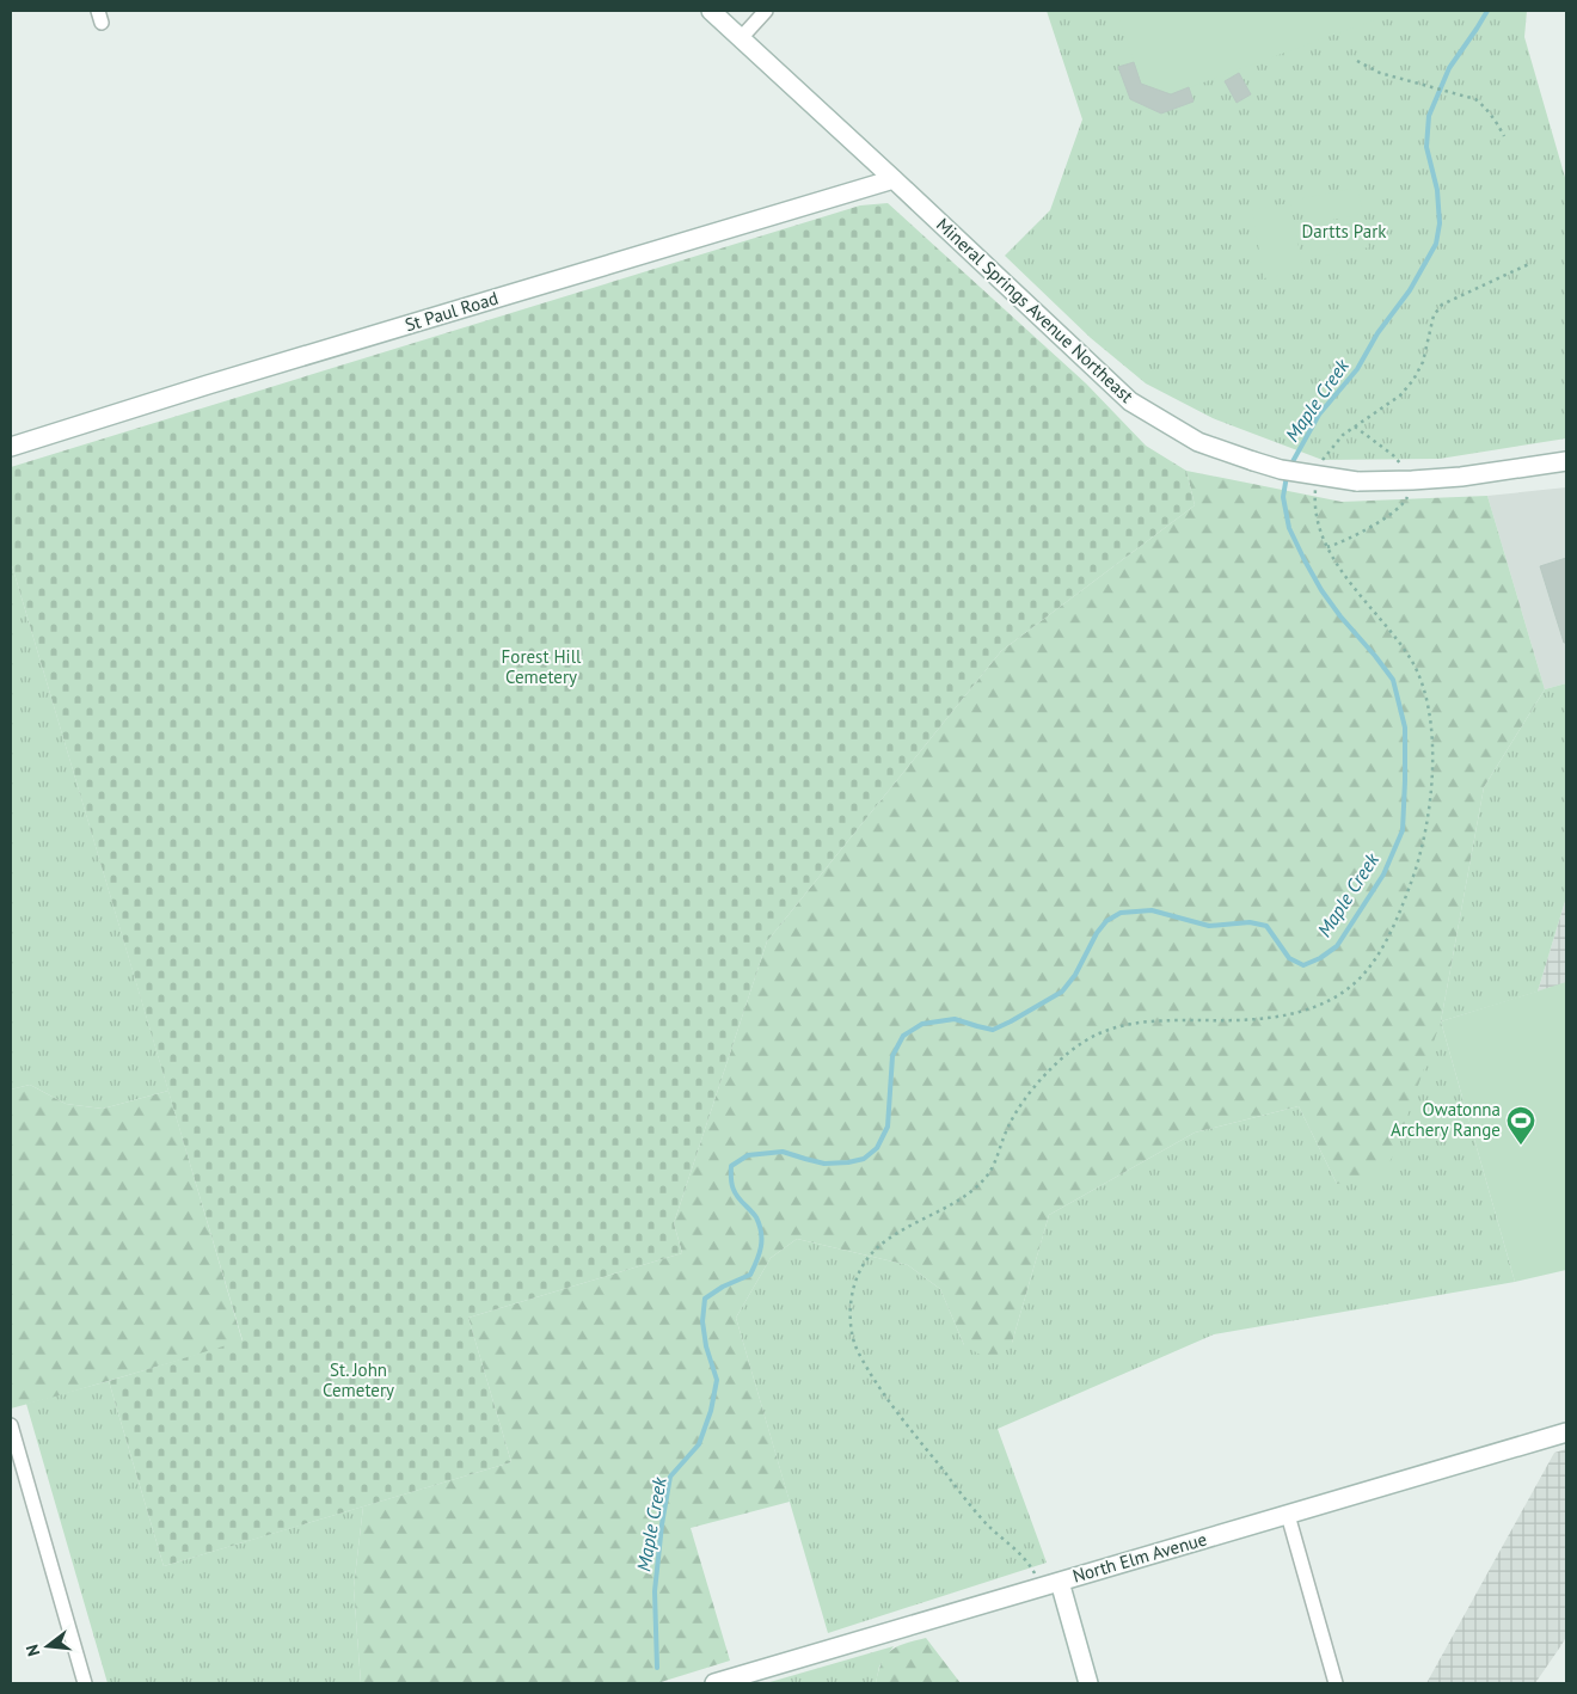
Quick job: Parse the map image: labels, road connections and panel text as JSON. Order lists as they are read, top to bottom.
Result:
{
  "streets": {
    "street": ["Mineral Springs Avenue Northeast", "St Paul Road", "North Elm Avenue"]
  },
  "crossings": [
    ["Mineral Springs Avenue Northeast", "St Paul Road"]
  ],
  "water": ["Maple Creek"],
  "parks": ["Dartts Park", "Forest Hill Cemetery", "St. John Cemetery"],
  "places": {
    "sports": ["Owatonna Archery Range"]
  },
  "north": "left"
}
